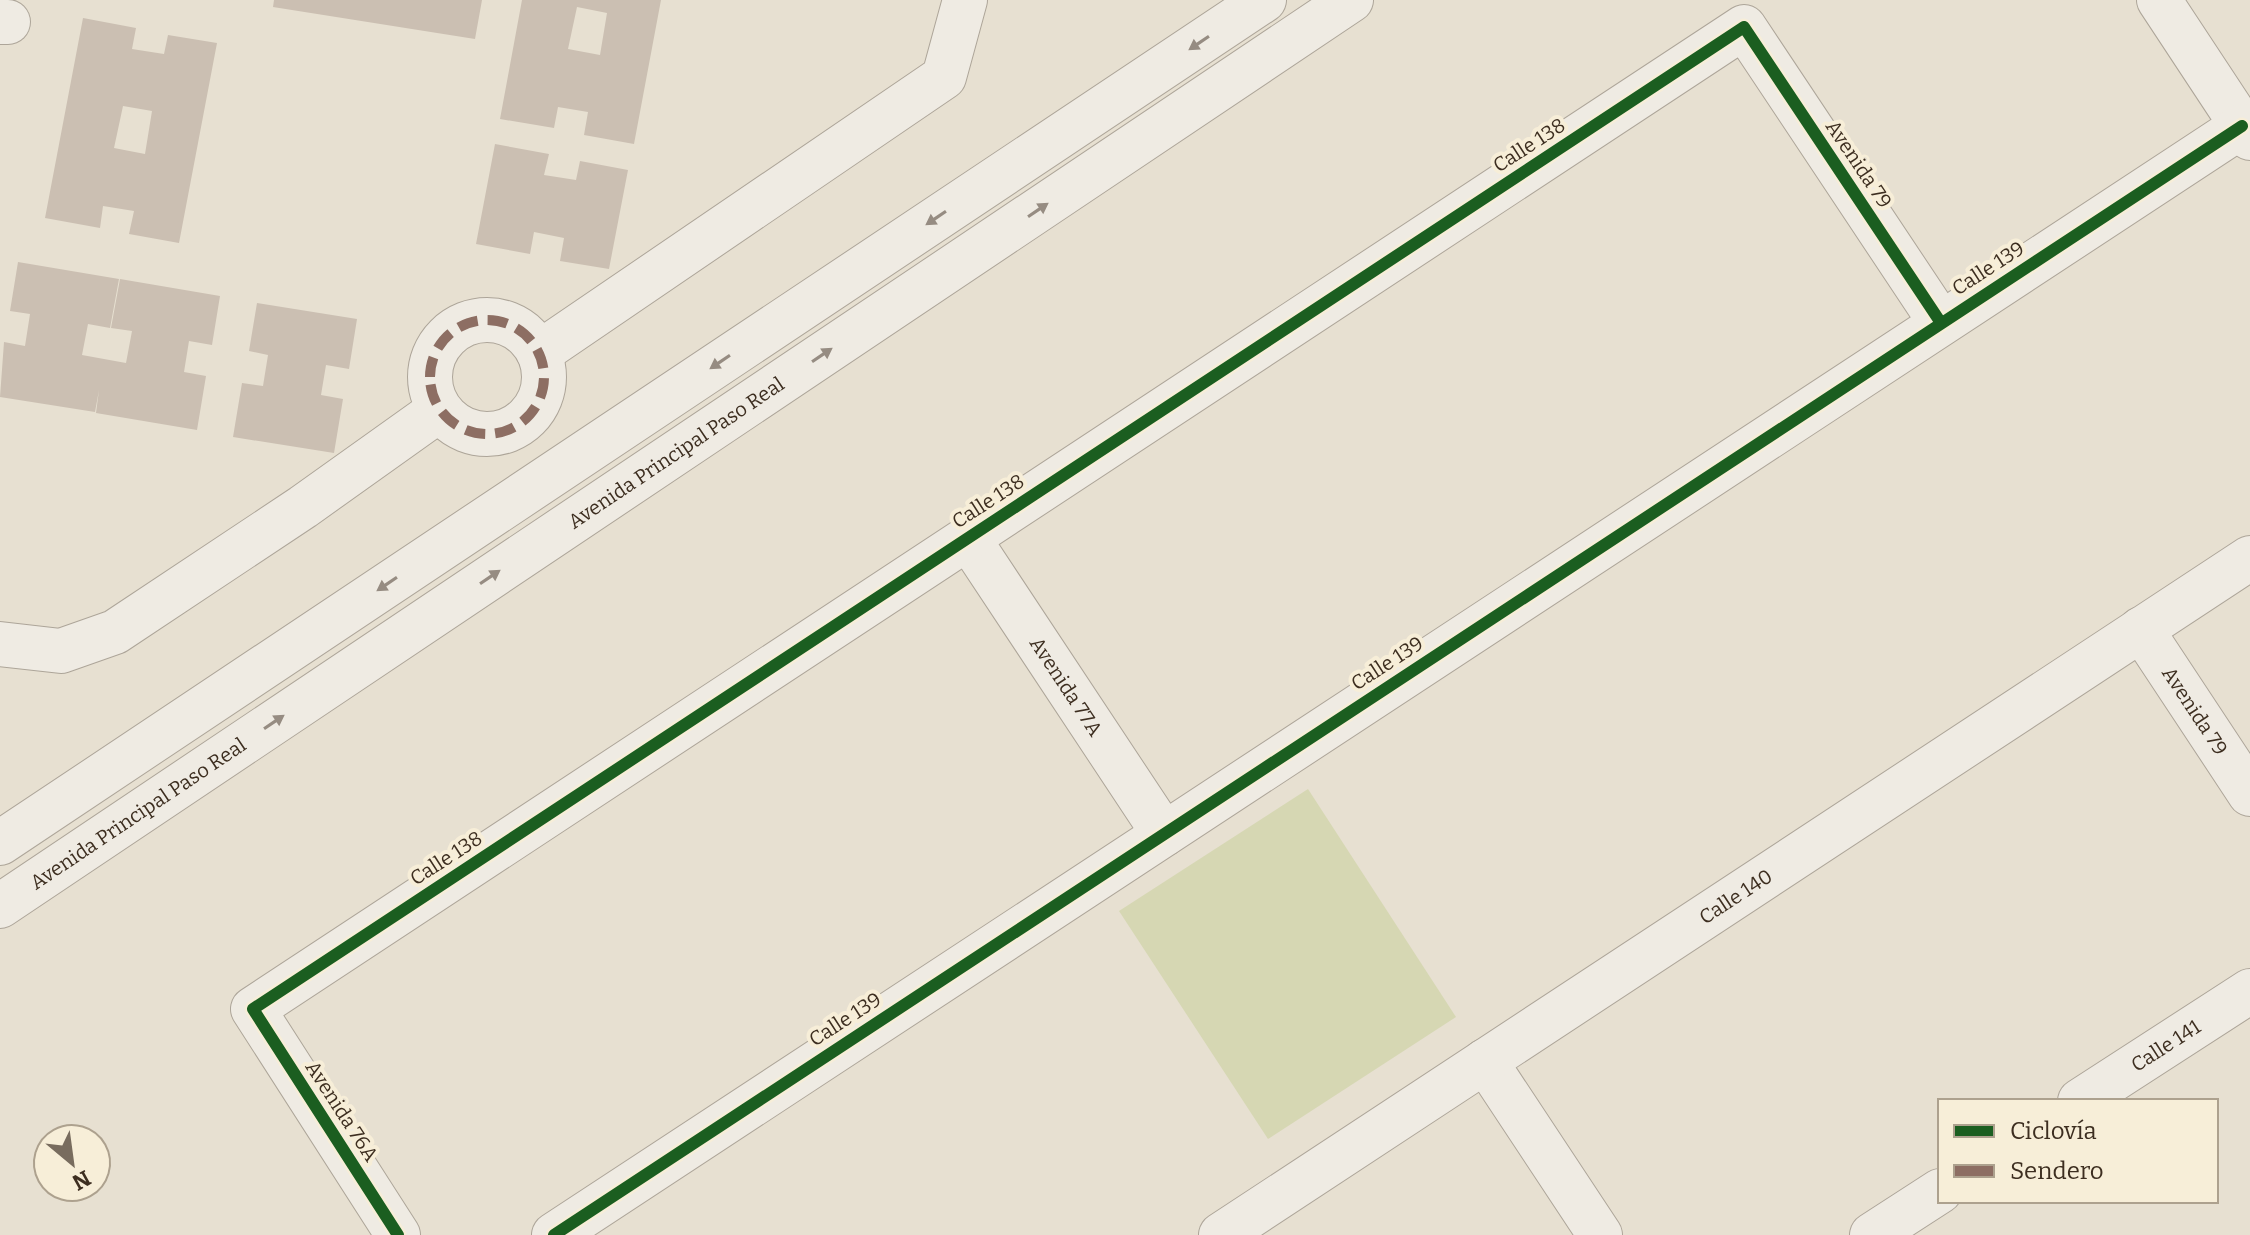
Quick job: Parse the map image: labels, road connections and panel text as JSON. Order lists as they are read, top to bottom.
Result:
{
  "streets": {
    "street": [
      "Calle 138",
      "Avenida 79",
      "Calle 139",
      "Avenida Principal Paso Real",
      "Avenida 77A",
      "Calle 140",
      "Calle 141",
      "Avenida 76A"
    ]
  },
  "crossings": [
    ["Calle 138", "Avenida 79"],
    ["Calle 138", "Avenida 77A"],
    ["Calle 138", "Avenida 76A"],
    ["Avenida 79", "Calle 139"],
    ["Avenida 79", "Calle 140"],
    ["Calle 139", "Avenida 77A"]
  ],
  "legend": ["Ciclovía", "Sendero"],
  "north": "bottom right"
}
